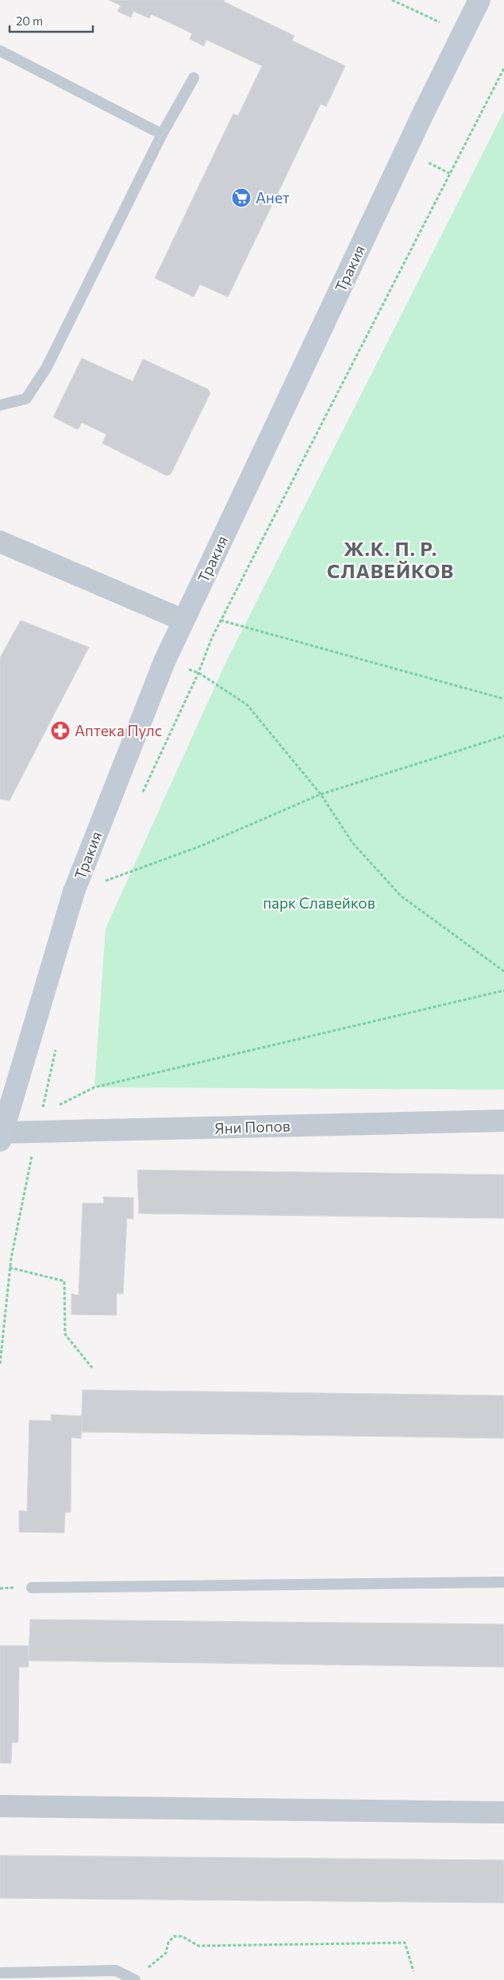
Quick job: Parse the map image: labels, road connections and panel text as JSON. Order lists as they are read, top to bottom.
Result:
{
  "streets": {
    "main road": ["Тракия"],
    "street": ["Яни Попов"]
  },
  "crossings": [
    ["Тракия", "Яни Попов"]
  ],
  "districts": ["Ж.К. П. Р. СЛАВЕЙКОВ"],
  "parks": ["парк Славейков"],
  "places": {
    "supermarket": ["Анет"],
    "pharmacy": ["Аптека Пулс"]
  },
  "scale_bar": "20 m"
}
